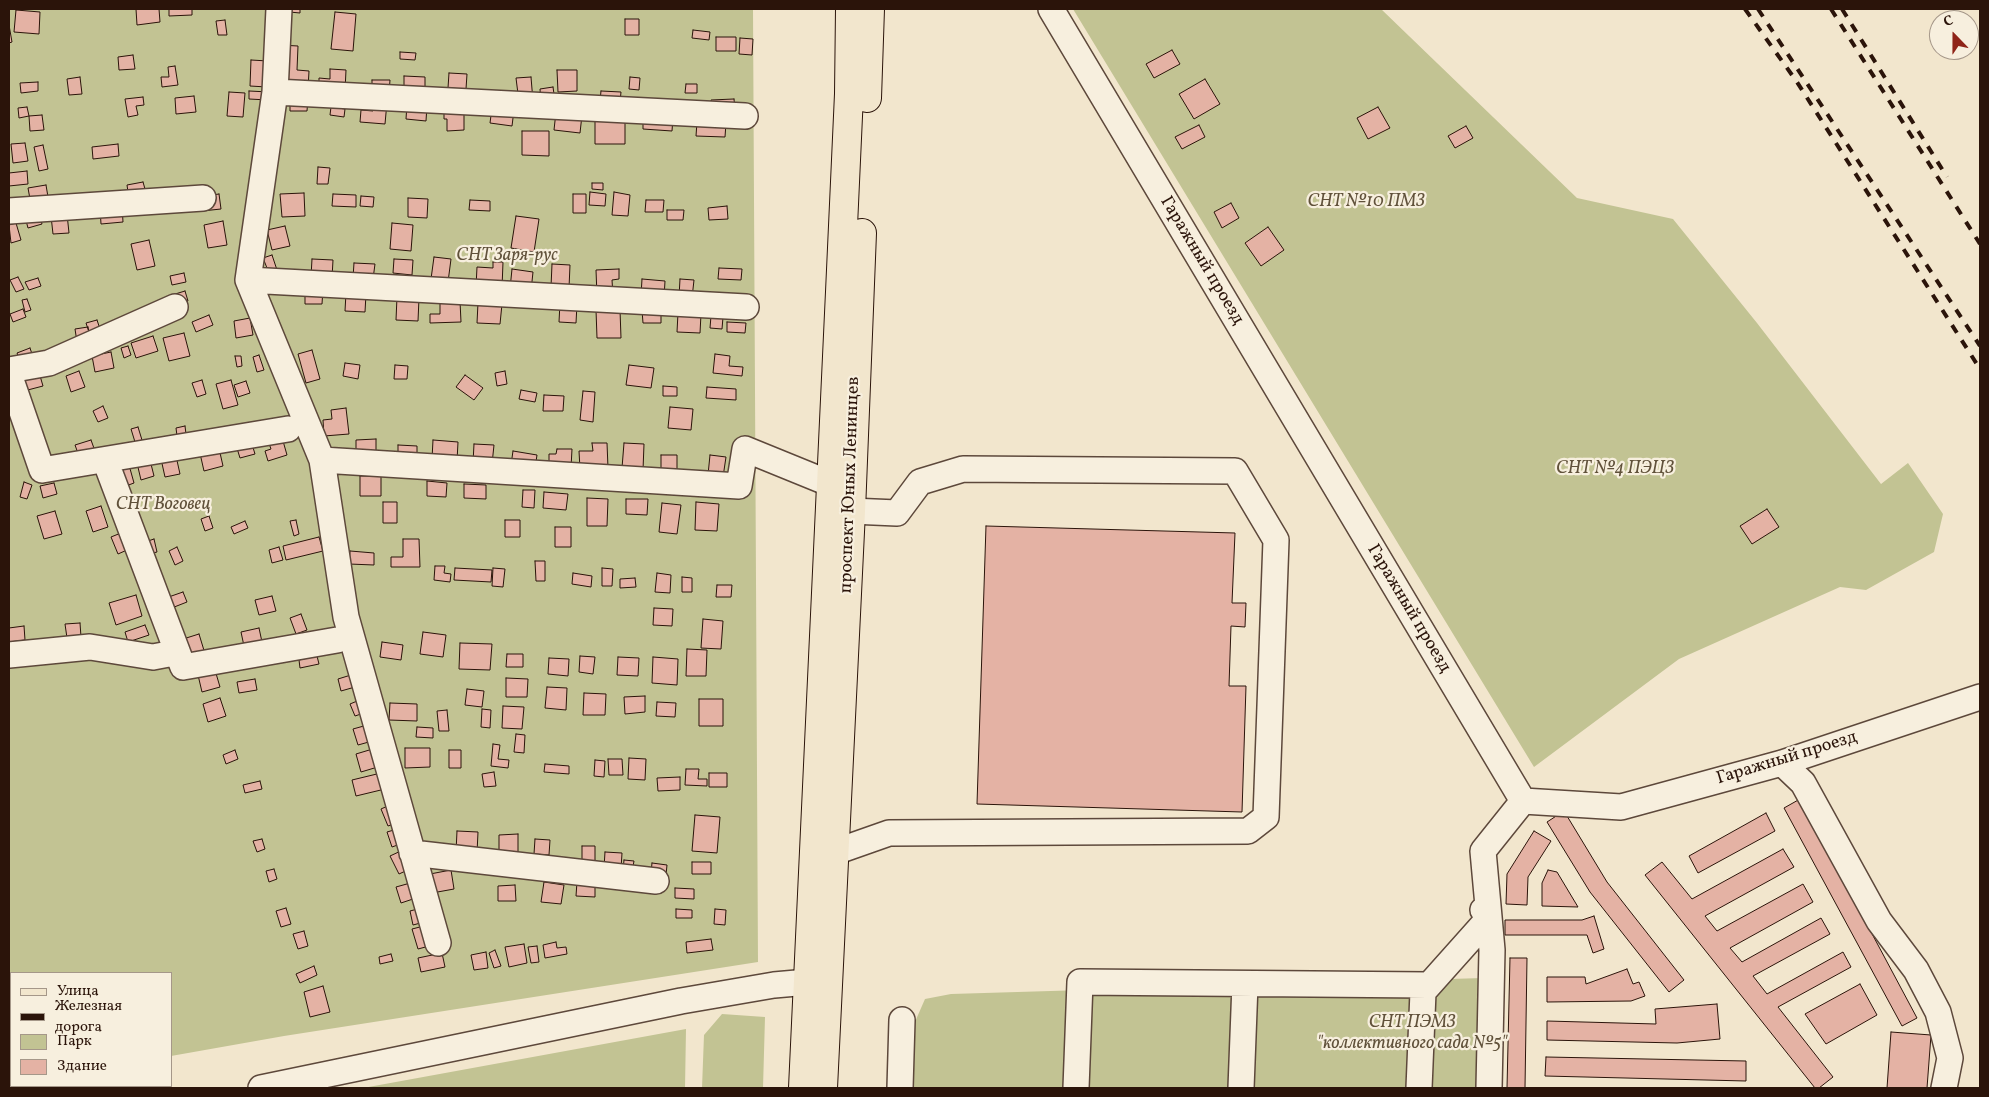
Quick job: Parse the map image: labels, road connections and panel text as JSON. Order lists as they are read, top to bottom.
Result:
{
  "streets": {
    "main road": ["проспект Юных Ленинцев"],
    "street": ["Гаражный проезд"]
  },
  "parks": [
    "СНТ №10 ПМЗ",
    "СНТ Заря-рус",
    "СНТ №4 ПЭЦЗ",
    "СНТ Воговец",
    "СНТ ПЭМЗ \"коллективного сада №5\""
  ],
  "legend": [
    "Улица",
    "Железная дорога",
    "Парк",
    "Здание"
  ],
  "north": "top"
}
